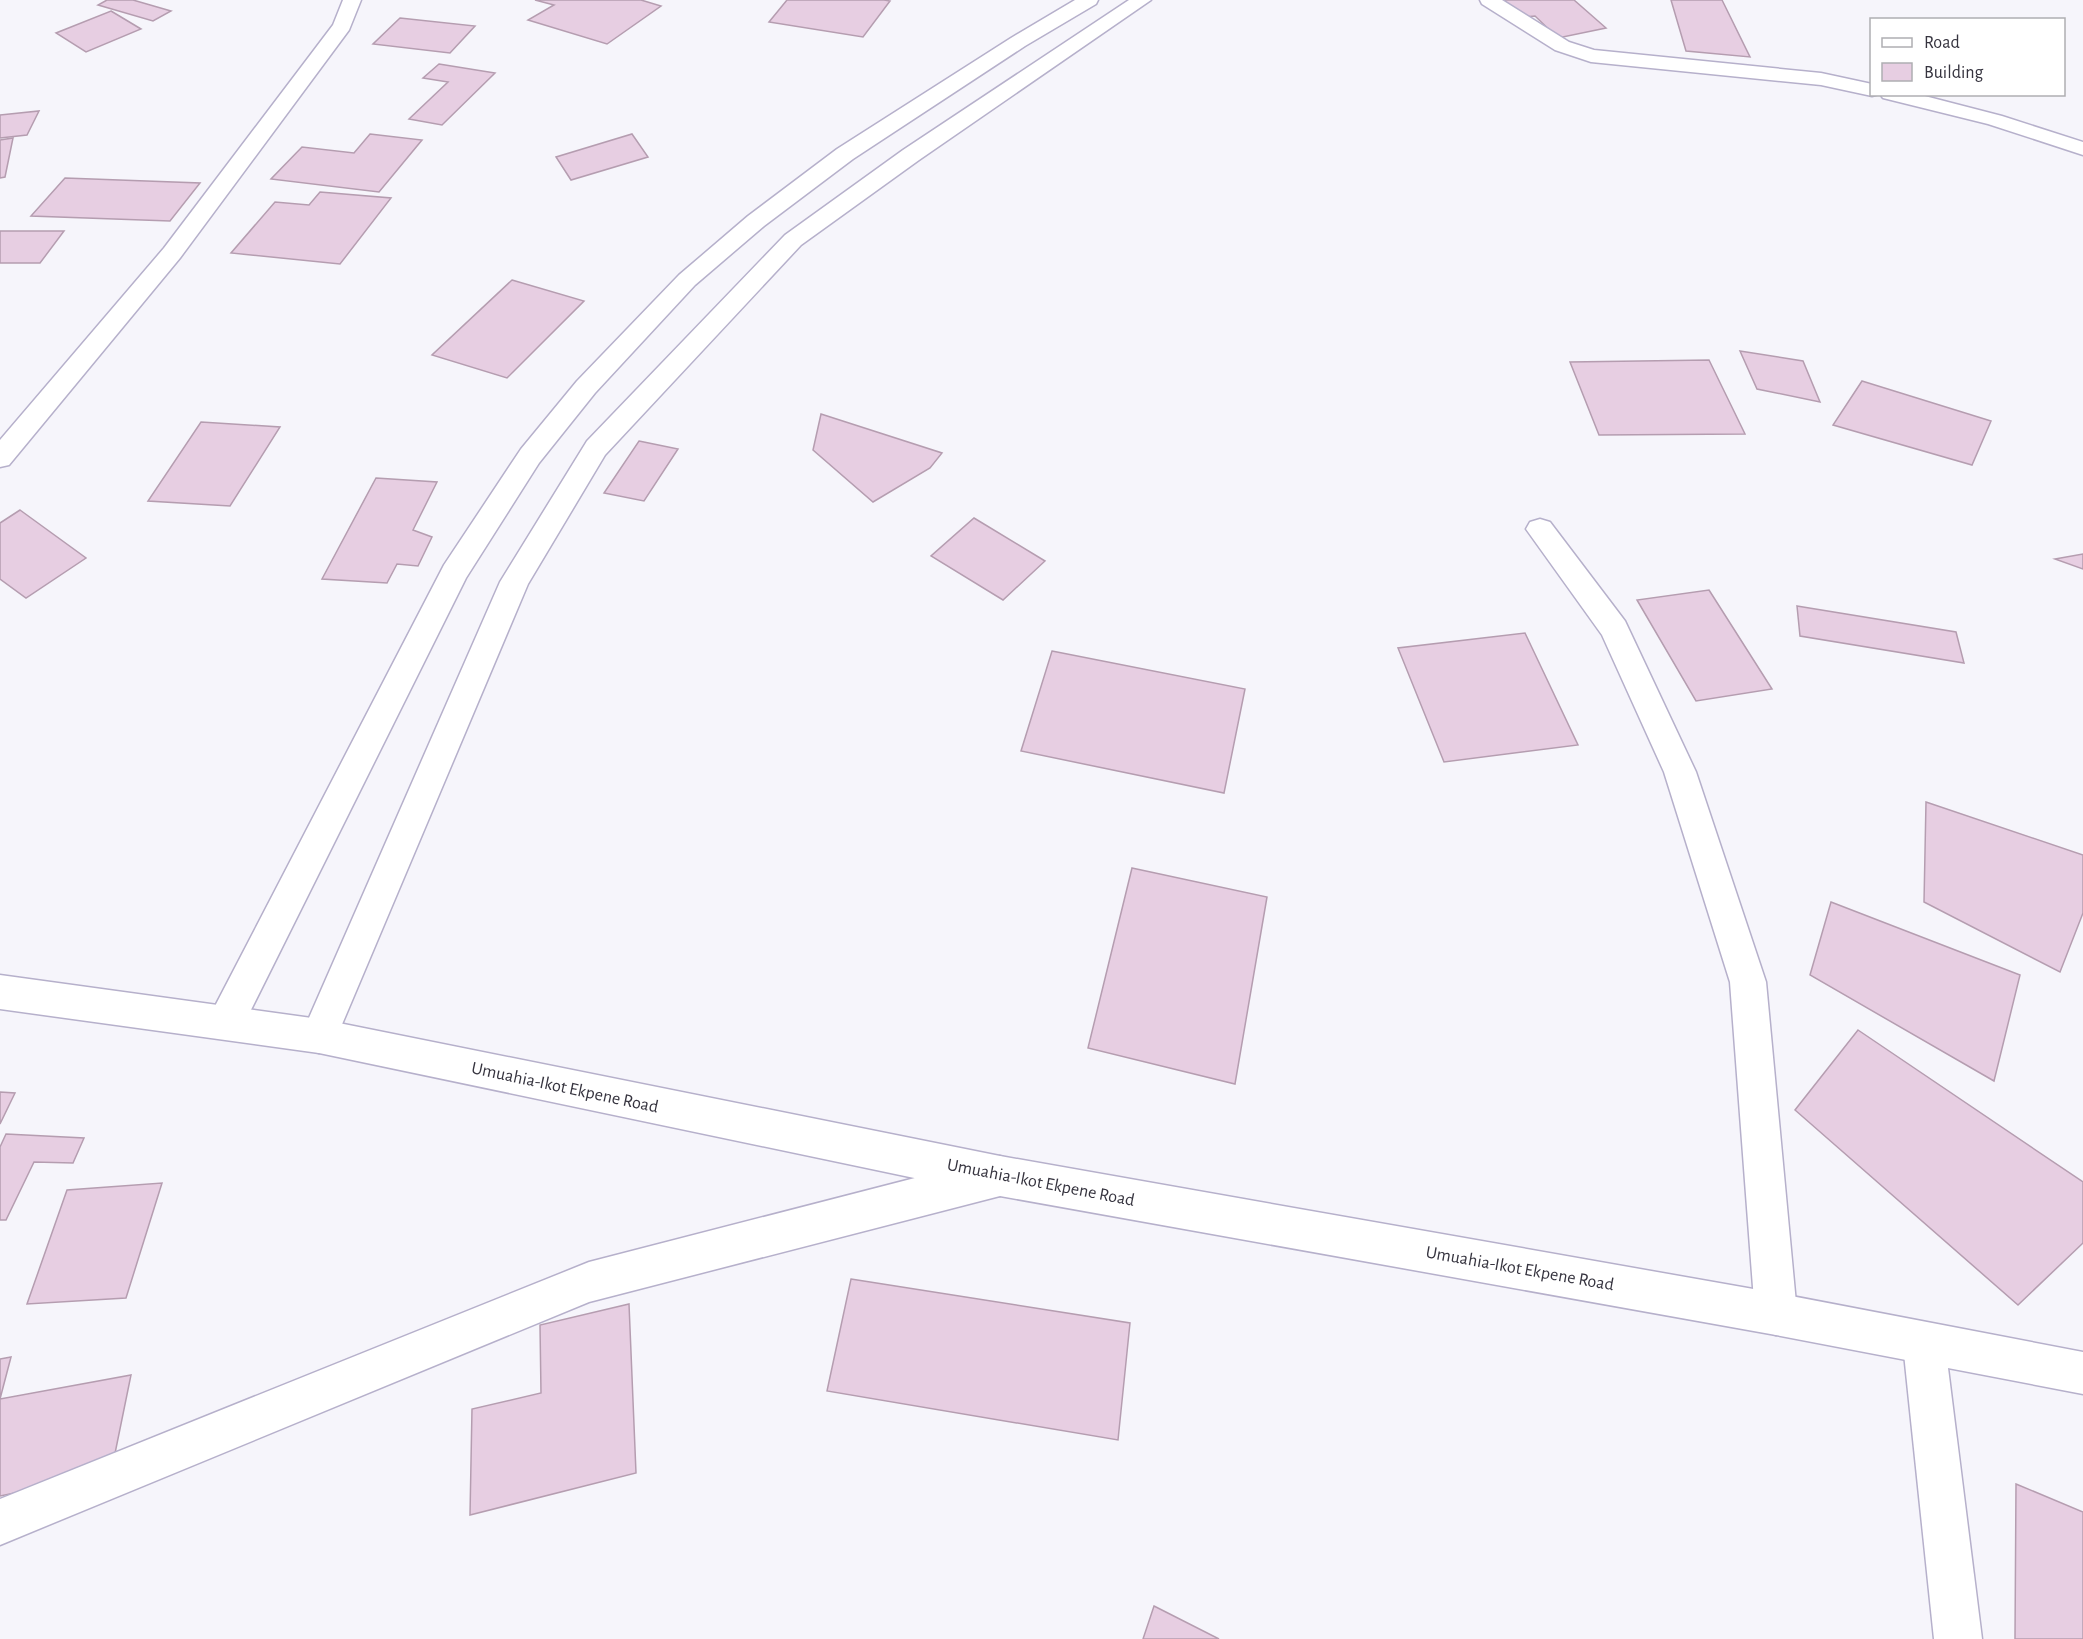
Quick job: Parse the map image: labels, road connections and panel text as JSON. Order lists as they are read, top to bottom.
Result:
{
  "streets": {
    "street": ["Umuahia-Ikot Ekpene Road"]
  },
  "legend": ["Road", "Building"]
}
